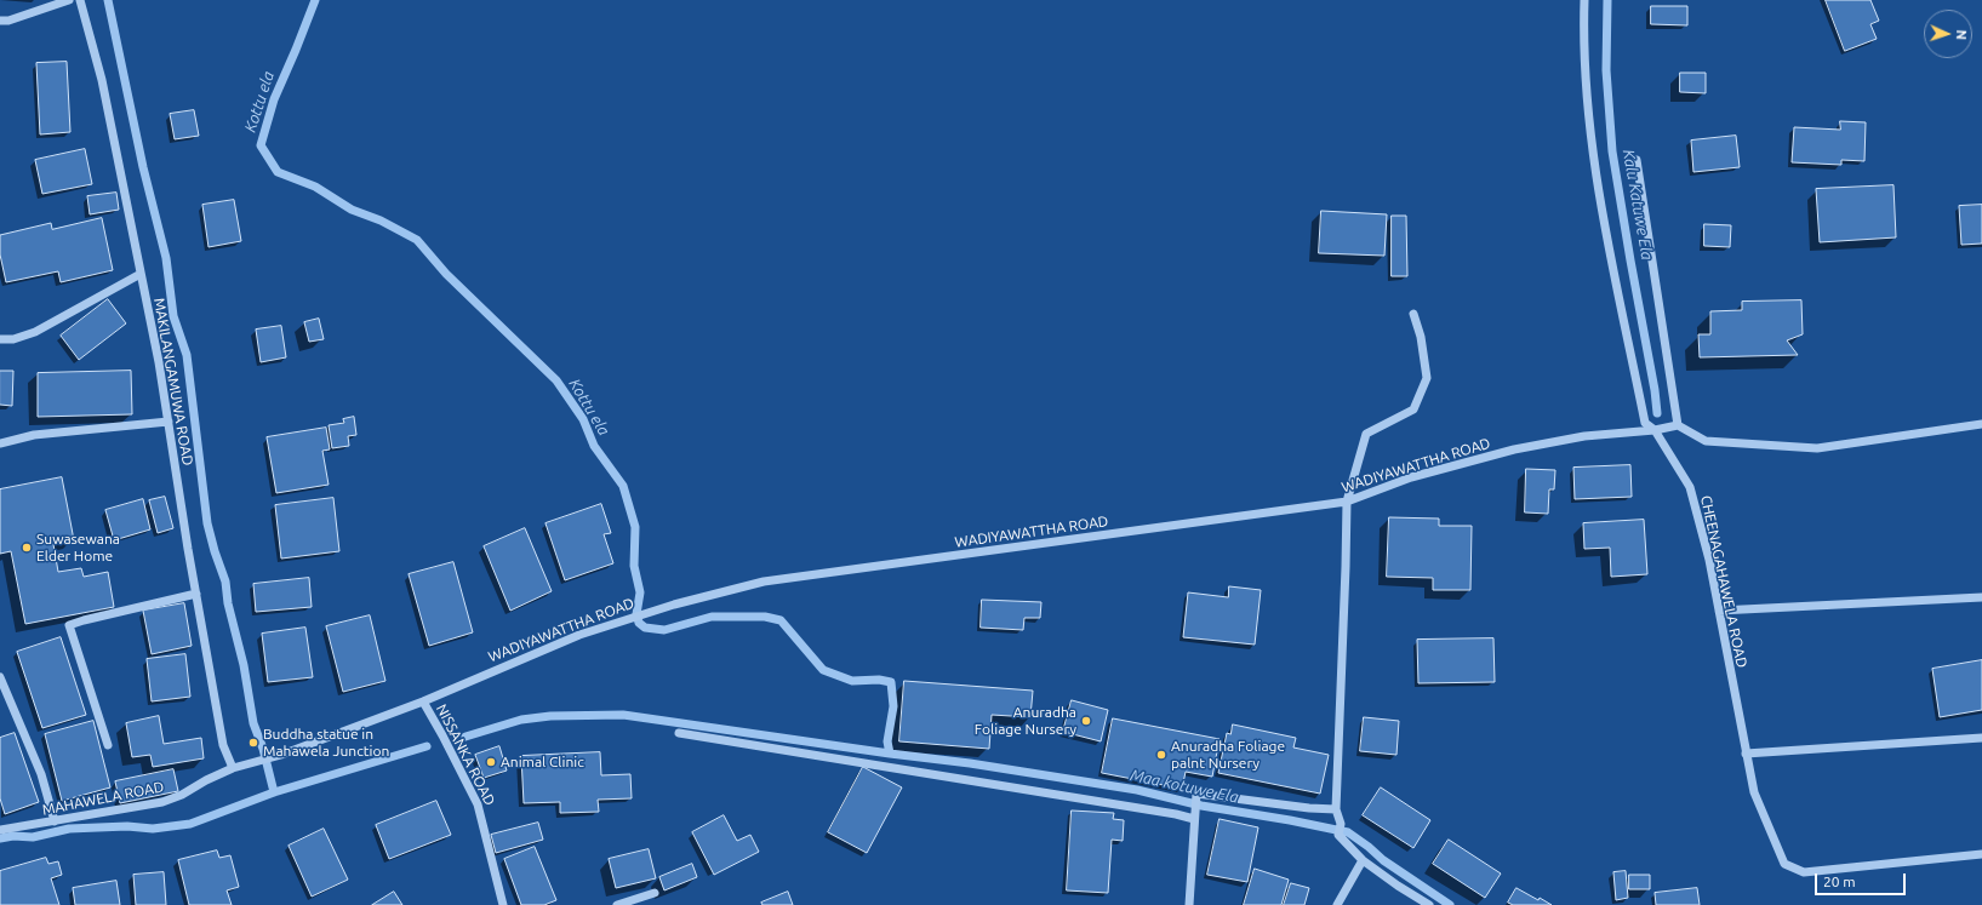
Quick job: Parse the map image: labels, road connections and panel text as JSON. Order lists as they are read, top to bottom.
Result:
{
  "streets": {
    "street": [
      "MAKILANGAMUWA ROAD",
      "WADIYAWATTHA ROAD",
      "CHEENAGAHAWELA ROAD",
      "NISSANKA ROAD",
      "MAHAWELA ROAD"
    ]
  },
  "crossings": [
    ["MAKILANGAMUWA ROAD", "MAHAWELA ROAD"],
    ["WADIYAWATTHA ROAD", "CHEENAGAHAWELA ROAD"],
    ["WADIYAWATTHA ROAD", "NISSANKA ROAD"],
    ["WADIYAWATTHA ROAD", "MAHAWELA ROAD"]
  ],
  "water": ["Kottu ela", "Kalu Katuwe Ela", "Maa kotuwe Ela"],
  "places": [
    "Suwasewana Elder Home",
    "Anuradha Foliage Nursery",
    "Buddha statue in Mahawela Junction",
    "Anuradha Foliage palnt Nursery",
    "Animal Clinic"
  ],
  "scale_bar": "20 m",
  "north": "right"
}
